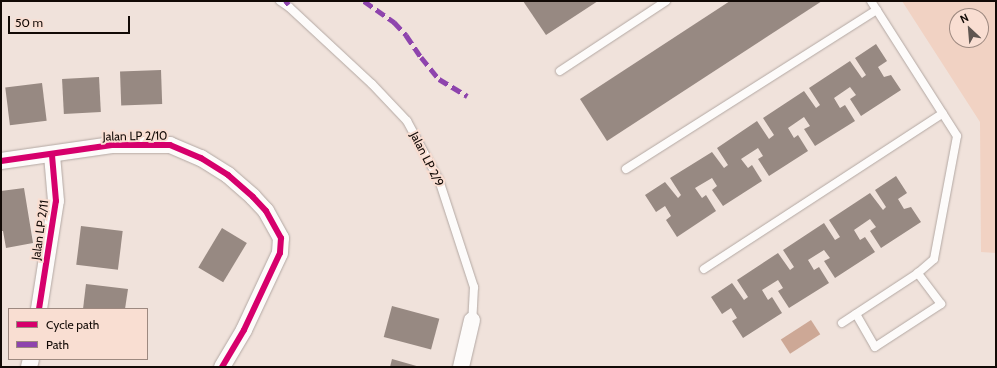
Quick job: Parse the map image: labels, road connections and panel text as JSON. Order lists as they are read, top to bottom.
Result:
{
  "streets": {
    "street": ["Jalan LP 2/10", "Jalan LP 2/9", "Jalan LP 2/11"]
  },
  "crossings": [
    ["Jalan LP 2/10", "Jalan LP 2/11"]
  ],
  "legend": ["Cycle path", "Path"],
  "scale_bar": "50 m",
  "north": "top left"
}
